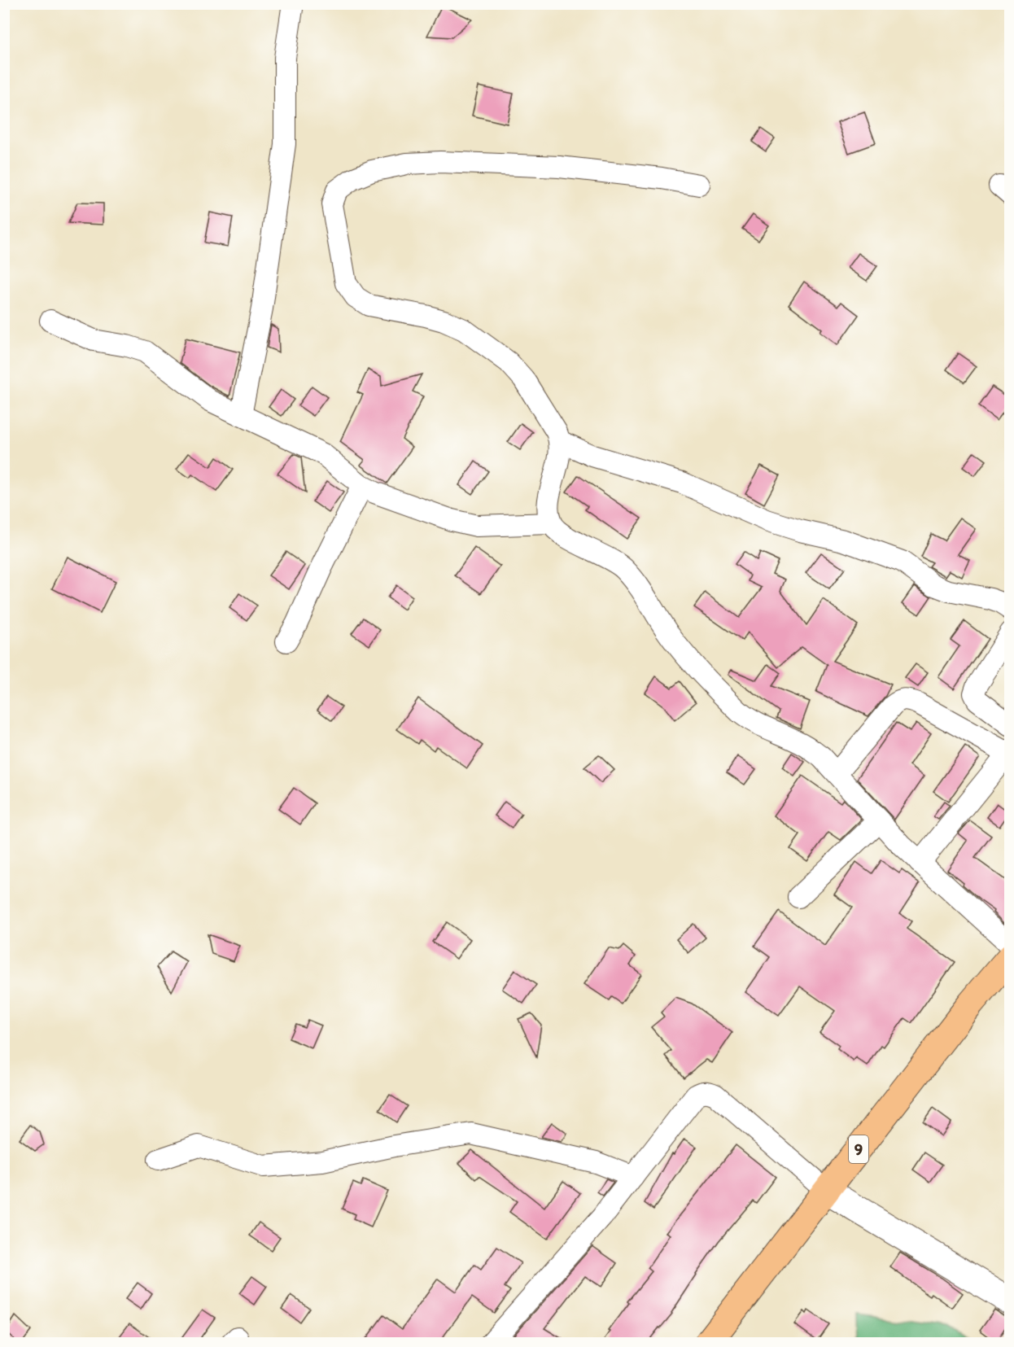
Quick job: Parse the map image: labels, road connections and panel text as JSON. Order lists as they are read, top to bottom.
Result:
{
  "streets": {
    "highway": ["9"]
  }
}
